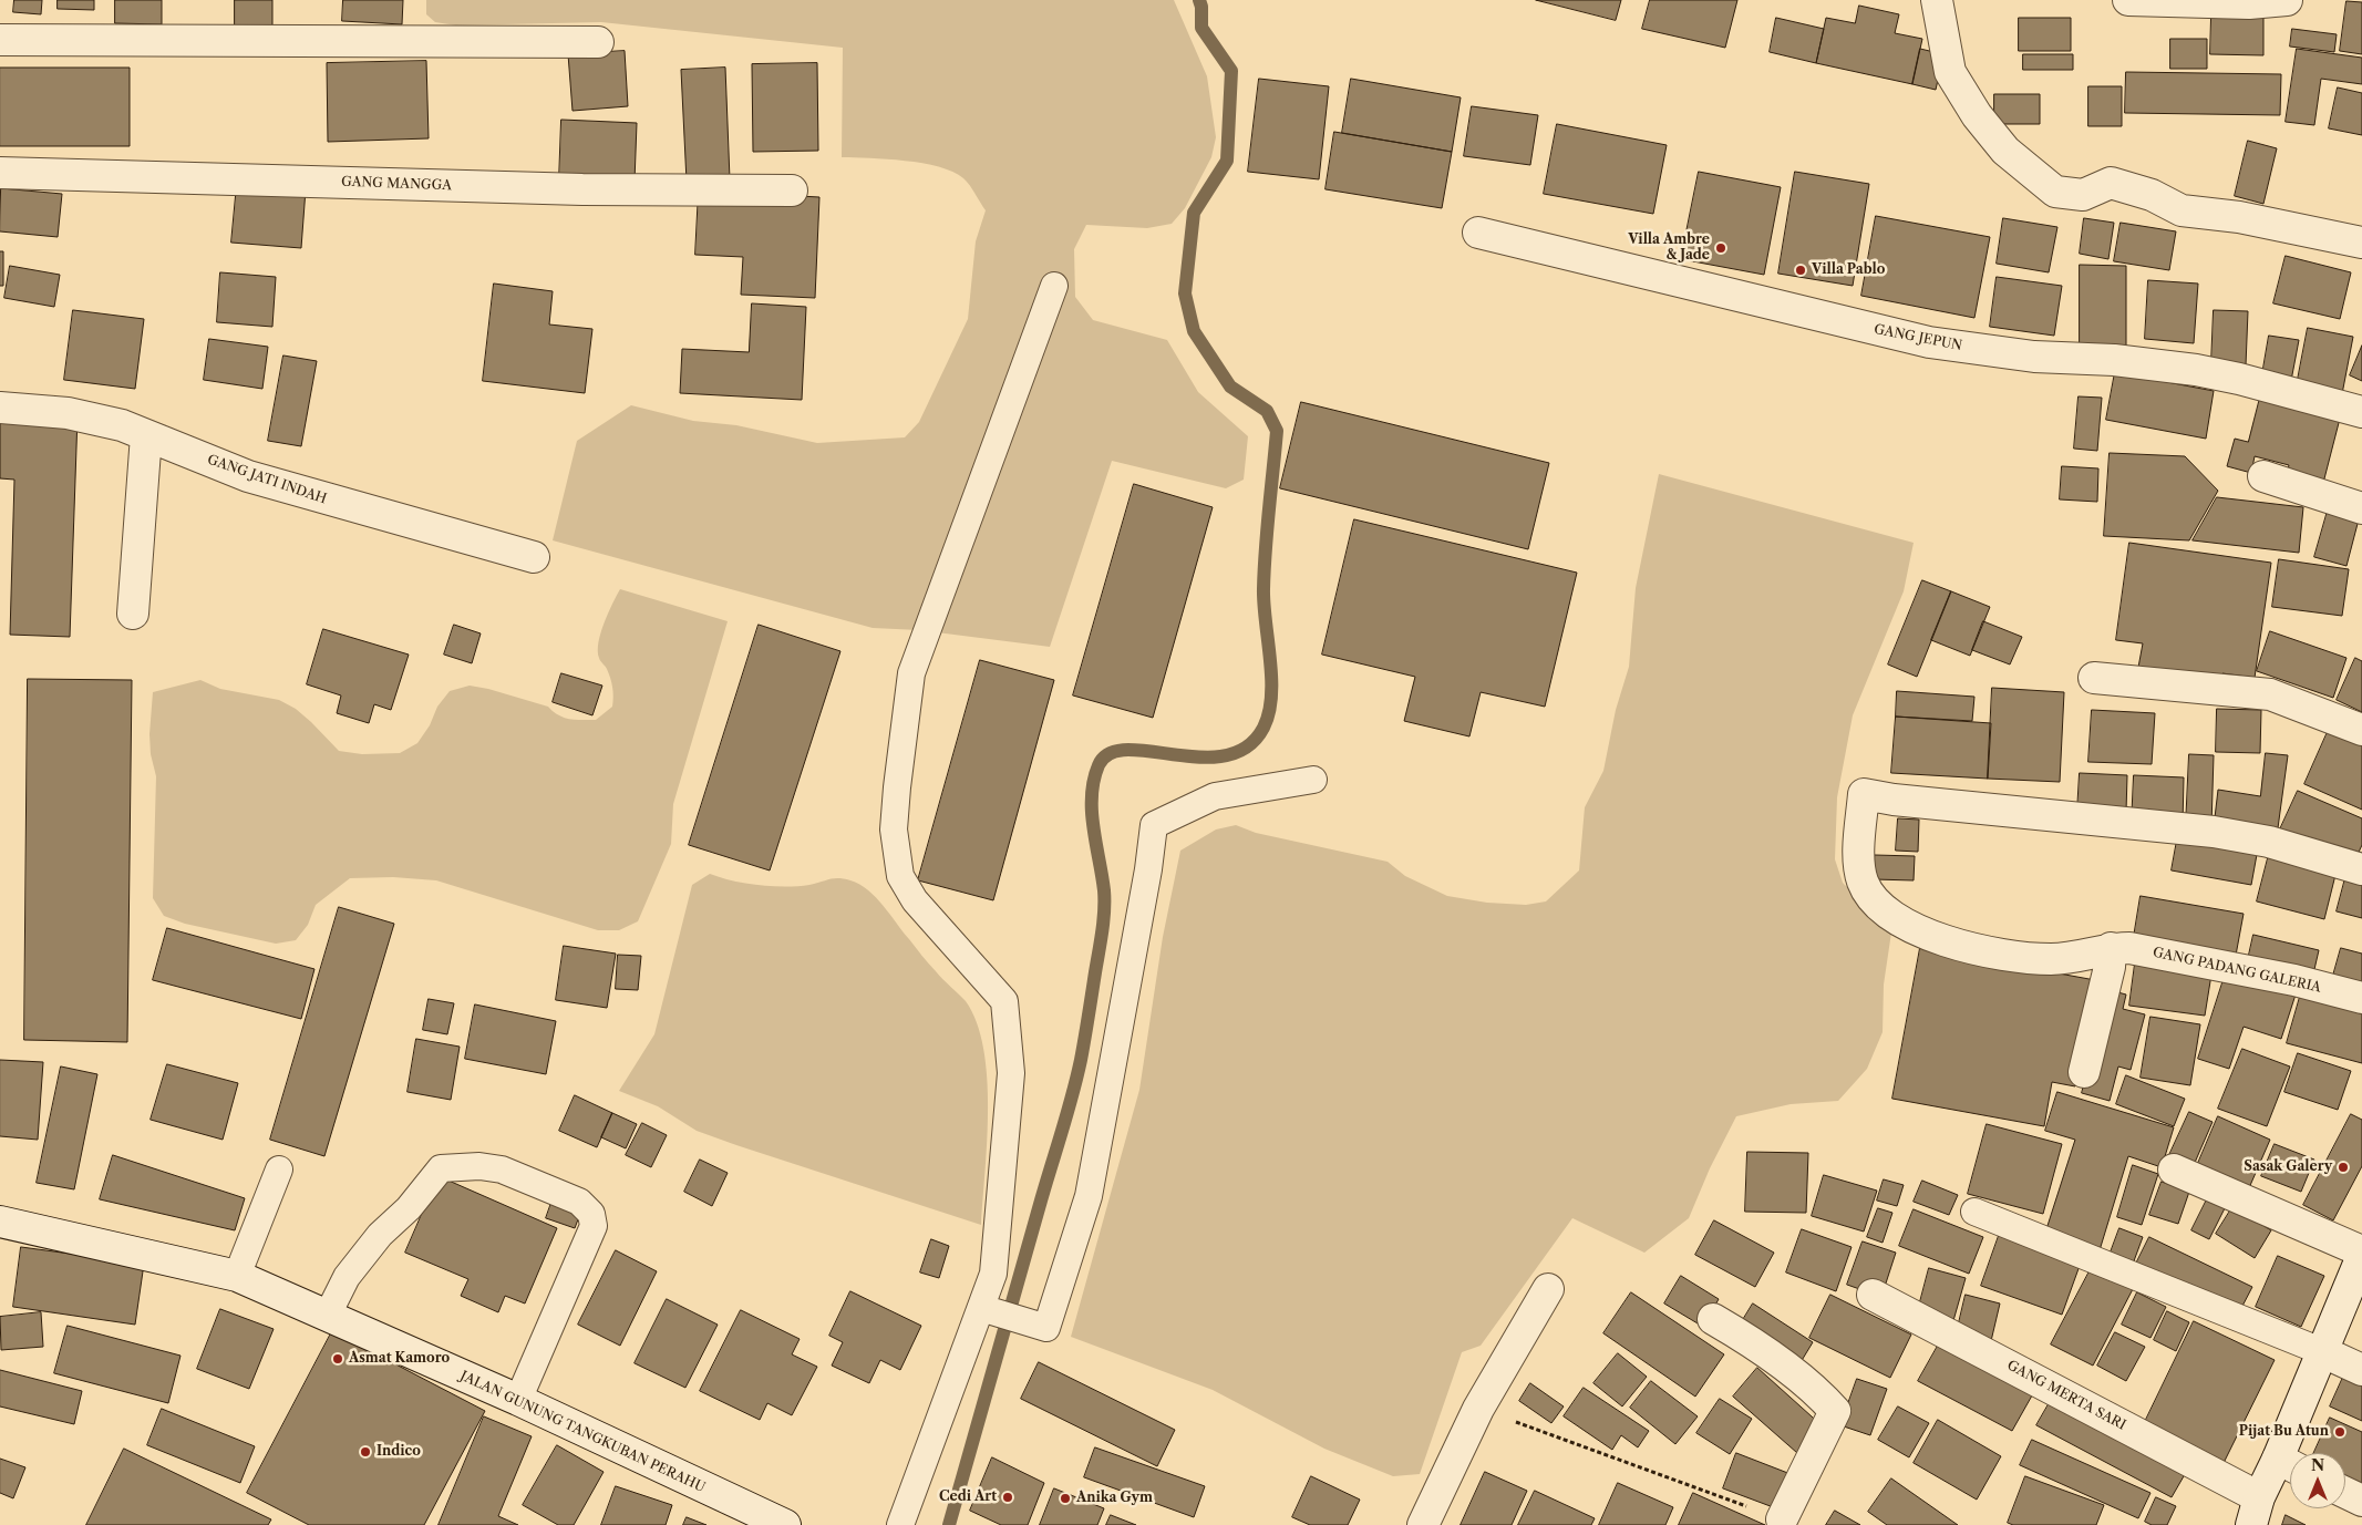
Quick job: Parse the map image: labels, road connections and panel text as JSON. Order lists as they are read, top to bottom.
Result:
{
  "streets": {
    "street": [
      "GANG MANGGA",
      "GANG JEPUN",
      "GANG JATI INDAH",
      "GANG PADANG GALERIA",
      "GANG MERTA SARI",
      "JALAN GUNUNG TANGKUBAN PERAHU"
    ]
  },
  "places": [
    "Villa Ambre & Jade",
    "Villa Pablo",
    "Sasak Galery",
    "Asmat Kamoro",
    "Pijat Bu Atun",
    "Indico",
    "Cedi Art",
    "Anika Gym"
  ],
  "north": "top"
}
